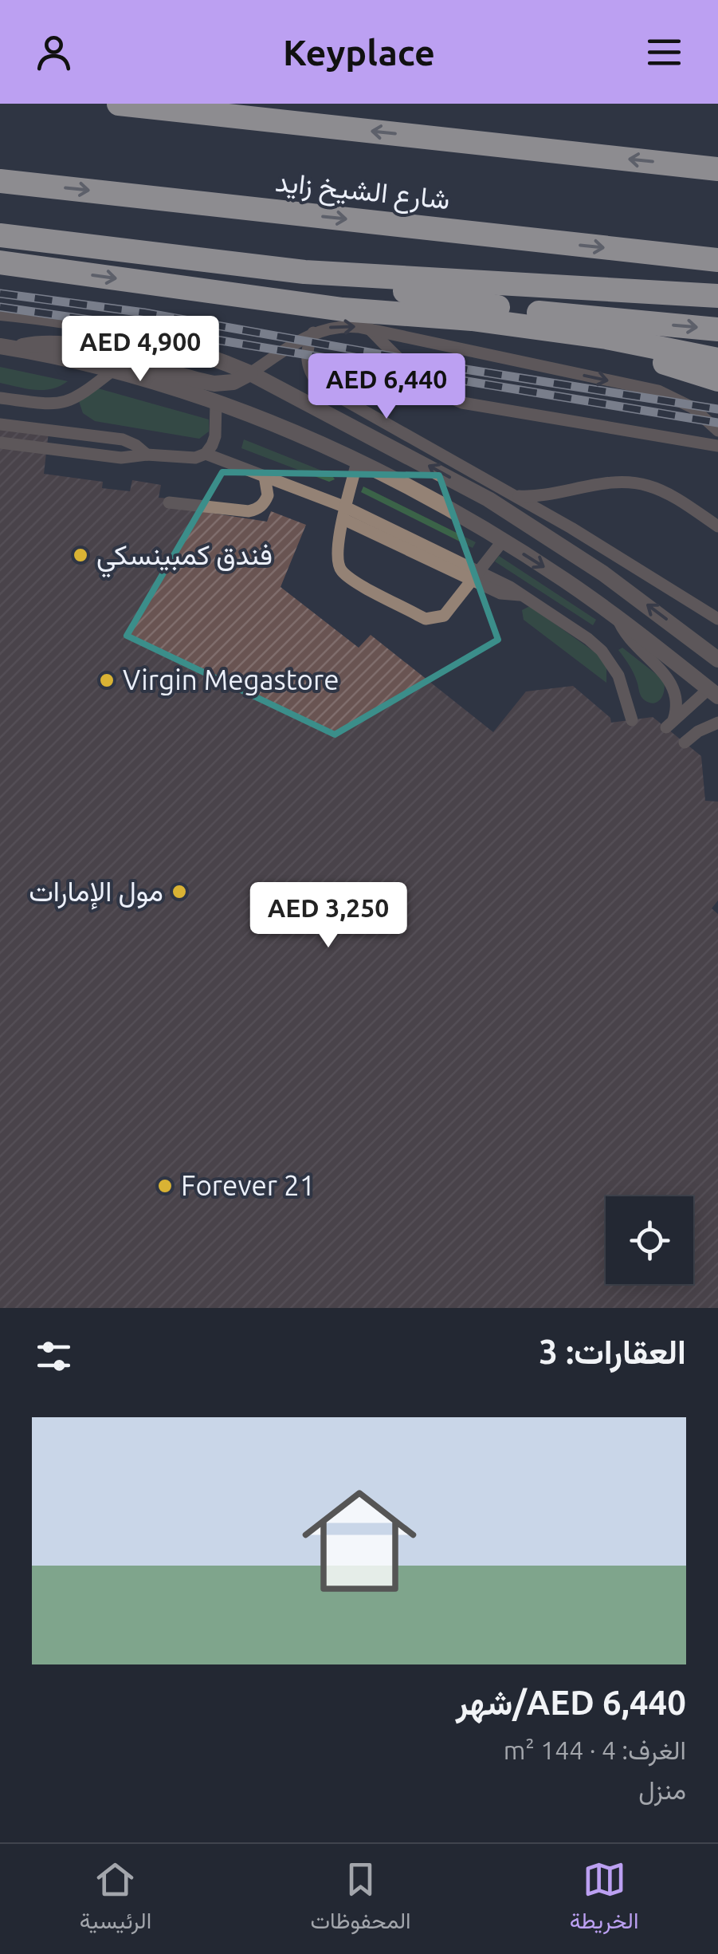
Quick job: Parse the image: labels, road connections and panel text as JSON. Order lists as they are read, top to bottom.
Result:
{
  "streets": {
    "highway": ["شارع الشيخ زايد"]
  },
  "places": [
    "فندق كمبينسكي",
    "Virgin Megastore",
    "مول الإمارات",
    "Forever 21"
  ],
  "page": {
    "header": "Keyplace",
    "price": ["AED 4,900", "AED 6,440", "AED 3,250"],
    "heading": "العقارات: 3",
    "list": [
      {
        "name": "AED 6,440/شهر",
        "note": "الغرف: 4 · 144 m² · منزل"
      }
    ],
    "tabs": ["الخريطة", "المحفوظات", "الرئيسية"]
  }
}
